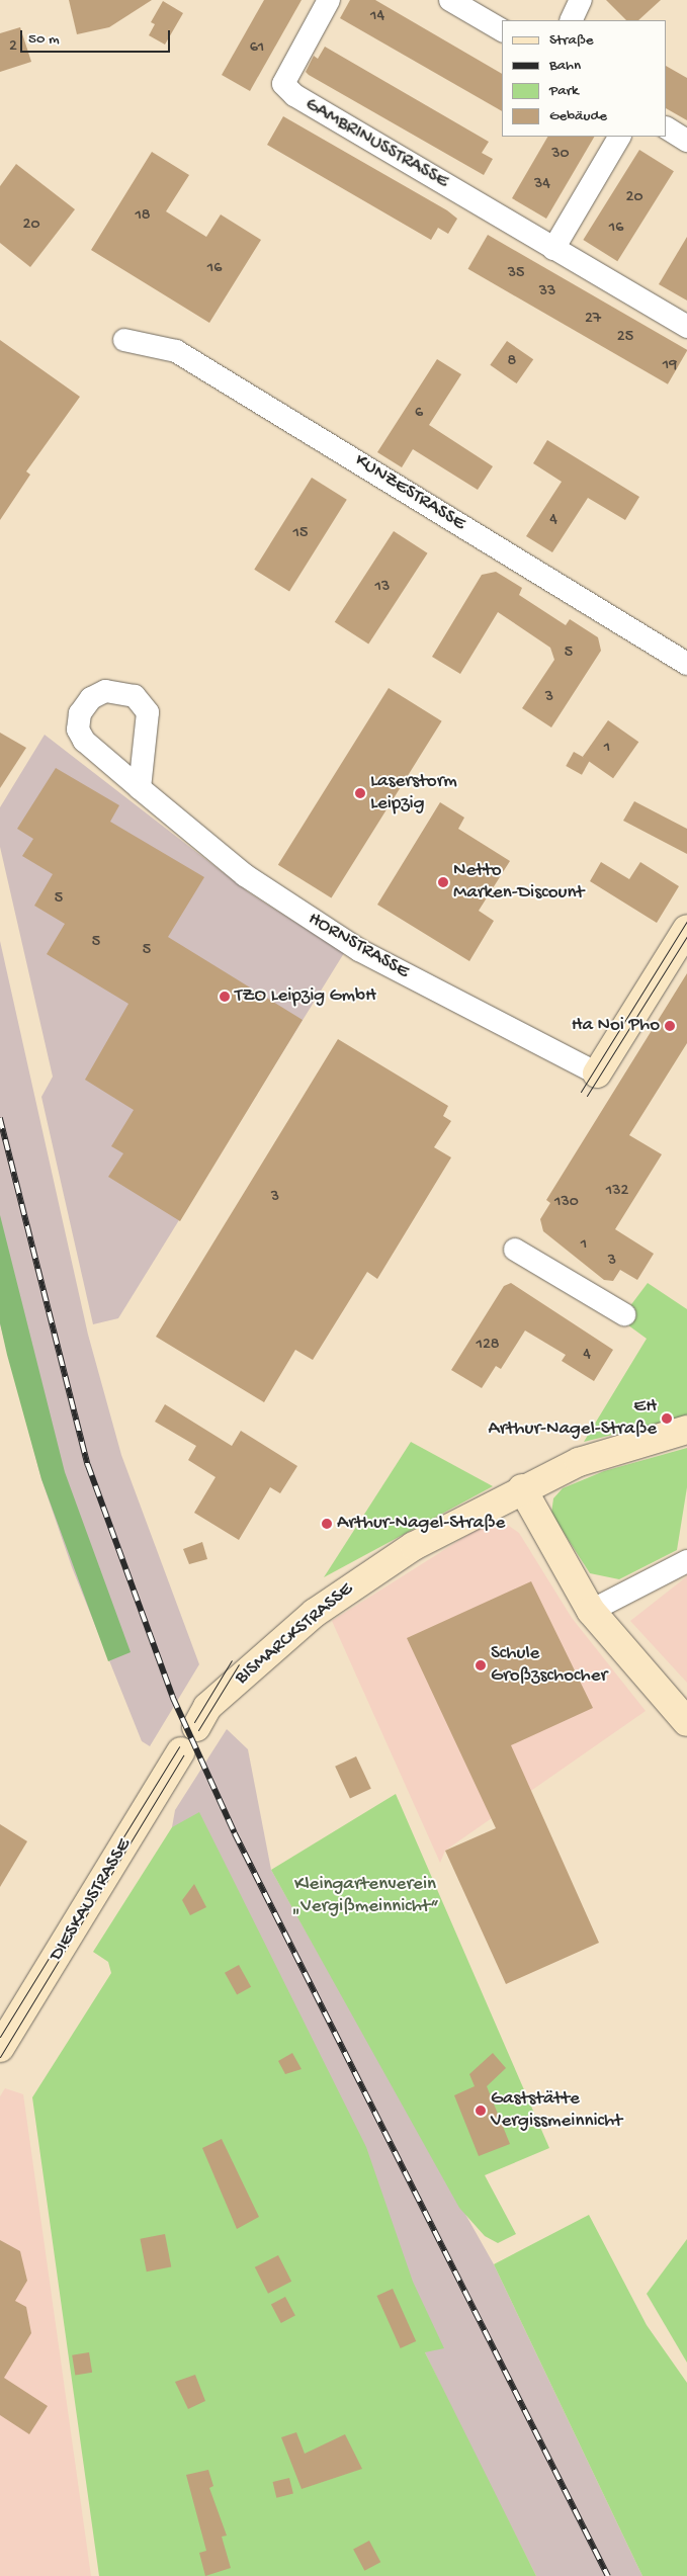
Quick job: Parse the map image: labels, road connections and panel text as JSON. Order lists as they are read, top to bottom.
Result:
{
  "streets": {
    "street": [
      "GAMBRINUSSTRASSE",
      "KUNZESTRASSE",
      "HORNSTRASSE",
      "BISMARCKSTRASSE",
      "DIESKAUSTRASSE"
    ]
  },
  "parks": ["Kleingartenverein „Vergißmeinnicht“"],
  "places": [
    "Laserstorm Leipzig",
    "Netto Marken-Discount",
    "TZO Leipzig GmbH",
    "Ha Noi Pho",
    "EH Arthur-Nagel-Straße",
    "Arthur-Nagel-Straße",
    "Schule Großzschocher",
    "Gaststätte Vergissmeinnicht"
  ],
  "house_numbers": [
    "14",
    "2",
    "61",
    "30",
    "34",
    "20",
    "18",
    "20",
    "16",
    "16",
    "35",
    "33",
    "27",
    "25",
    "8",
    "19",
    "6",
    "4",
    "15",
    "13",
    "5",
    "3",
    "1",
    "5",
    "5",
    "5",
    "132",
    "3",
    "130",
    "1",
    "3",
    "128",
    "4"
  ],
  "legend": [
    "Straße",
    "Bahn",
    "Park",
    "Gebäude"
  ],
  "scale_bar": "50 m"
}
